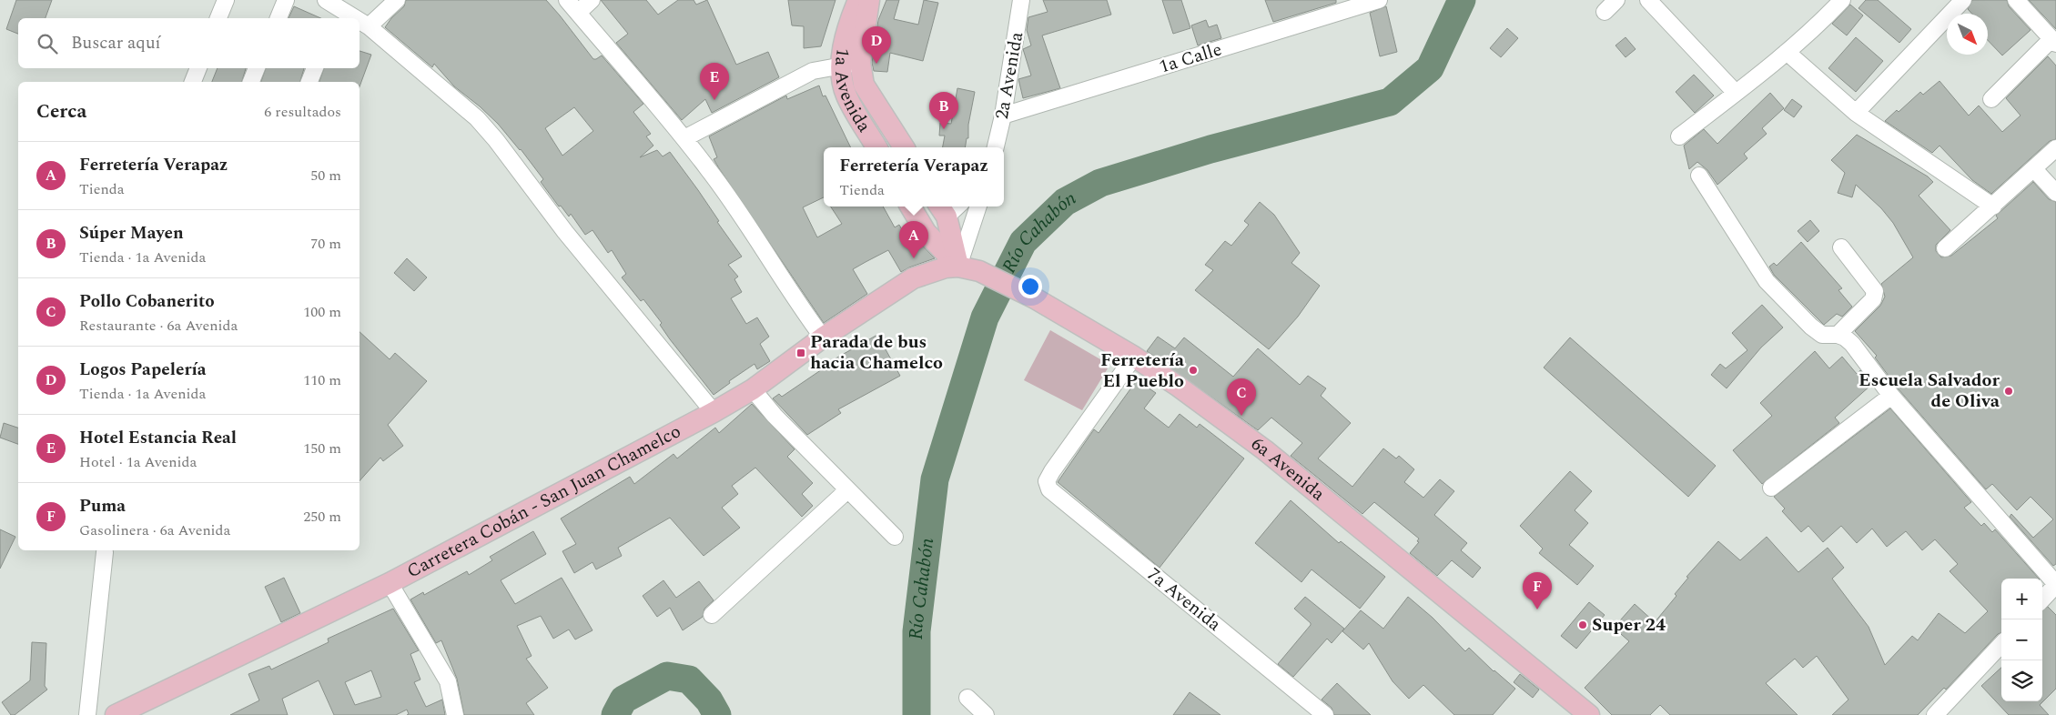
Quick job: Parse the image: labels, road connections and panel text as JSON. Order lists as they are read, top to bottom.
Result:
{
  "streets": {
    "main road": ["1a Avenida", "6a Avenida", "Carretera Cobán - San Juan Chamelco"],
    "street": ["1a Calle", "2a Avenida", "7a Avenida"]
  },
  "crossings": [
    ["1a Calle", "2a Avenida"],
    ["6a Avenida", "Carretera Cobán - San Juan Chamelco"],
    ["6a Avenida", "7a Avenida"]
  ],
  "water": ["Río Cahabón"],
  "places": {
    "transit": ["Parada de bus hacia Chamelco"],
    "other": ["Ferretería El Pueblo", "Escuela Salvador de Oliva", "Super 24"]
  },
  "north": "bottom right",
  "page": {
    "search": "Buscar aquí",
    "pins": [
      "D",
      "E",
      "B",
      "A",
      "C",
      "F"
    ],
    "heading": ["Cerca", "6 resultados"],
    "list": [
      {
        "mark": "A",
        "name": "Ferretería Verapaz",
        "note": "Tienda",
        "value": "50 m"
      },
      {
        "mark": "B",
        "name": "Súper Mayen",
        "note": "Tienda · 1a Avenida",
        "value": "70 m"
      },
      {
        "mark": "C",
        "name": "Pollo Cobanerito",
        "note": "Restaurante · 6a Avenida",
        "value": "100 m"
      },
      {
        "mark": "D",
        "name": "Logos Papelería",
        "note": "Tienda · 1a Avenida",
        "value": "110 m"
      },
      {
        "mark": "E",
        "name": "Hotel Estancia Real",
        "note": "Hotel · 1a Avenida",
        "value": "150 m"
      },
      {
        "mark": "F",
        "name": "Puma",
        "note": "Gasolinera · 6a Avenida",
        "value": "250 m"
      }
    ],
    "popup": ["Ferretería Verapaz", "Tienda"],
    "map_buttons": ["+", "−"]
  }
}
